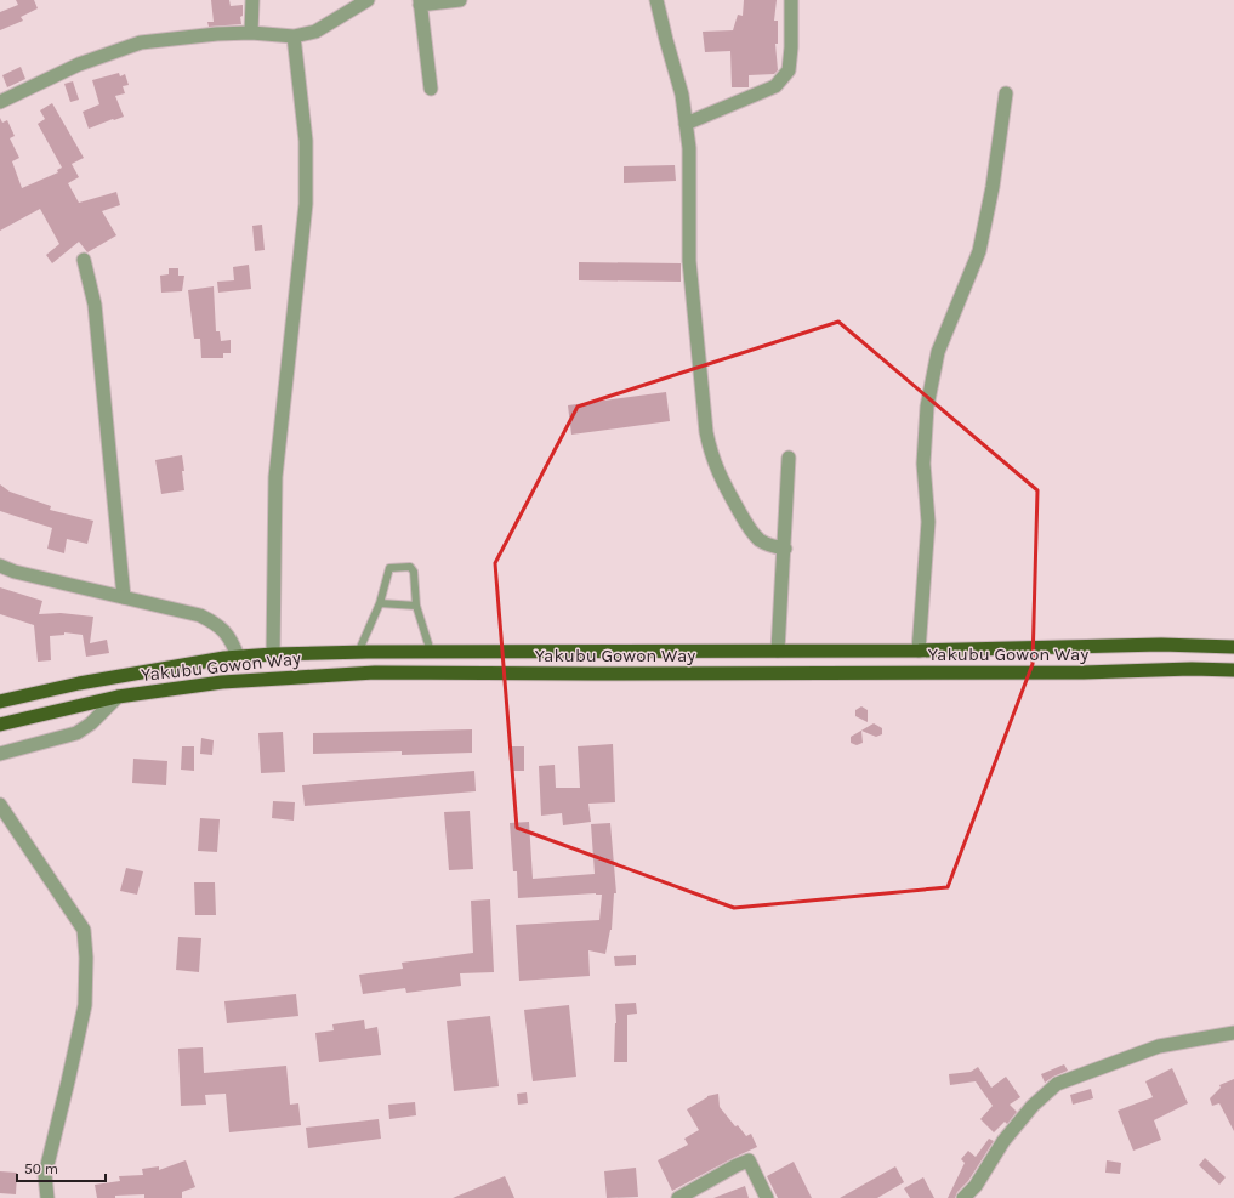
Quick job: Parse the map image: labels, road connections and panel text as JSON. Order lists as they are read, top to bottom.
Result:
{
  "streets": {
    "highway": ["Yakubu Gowon Way"]
  },
  "scale_bar": "50 m"
}
